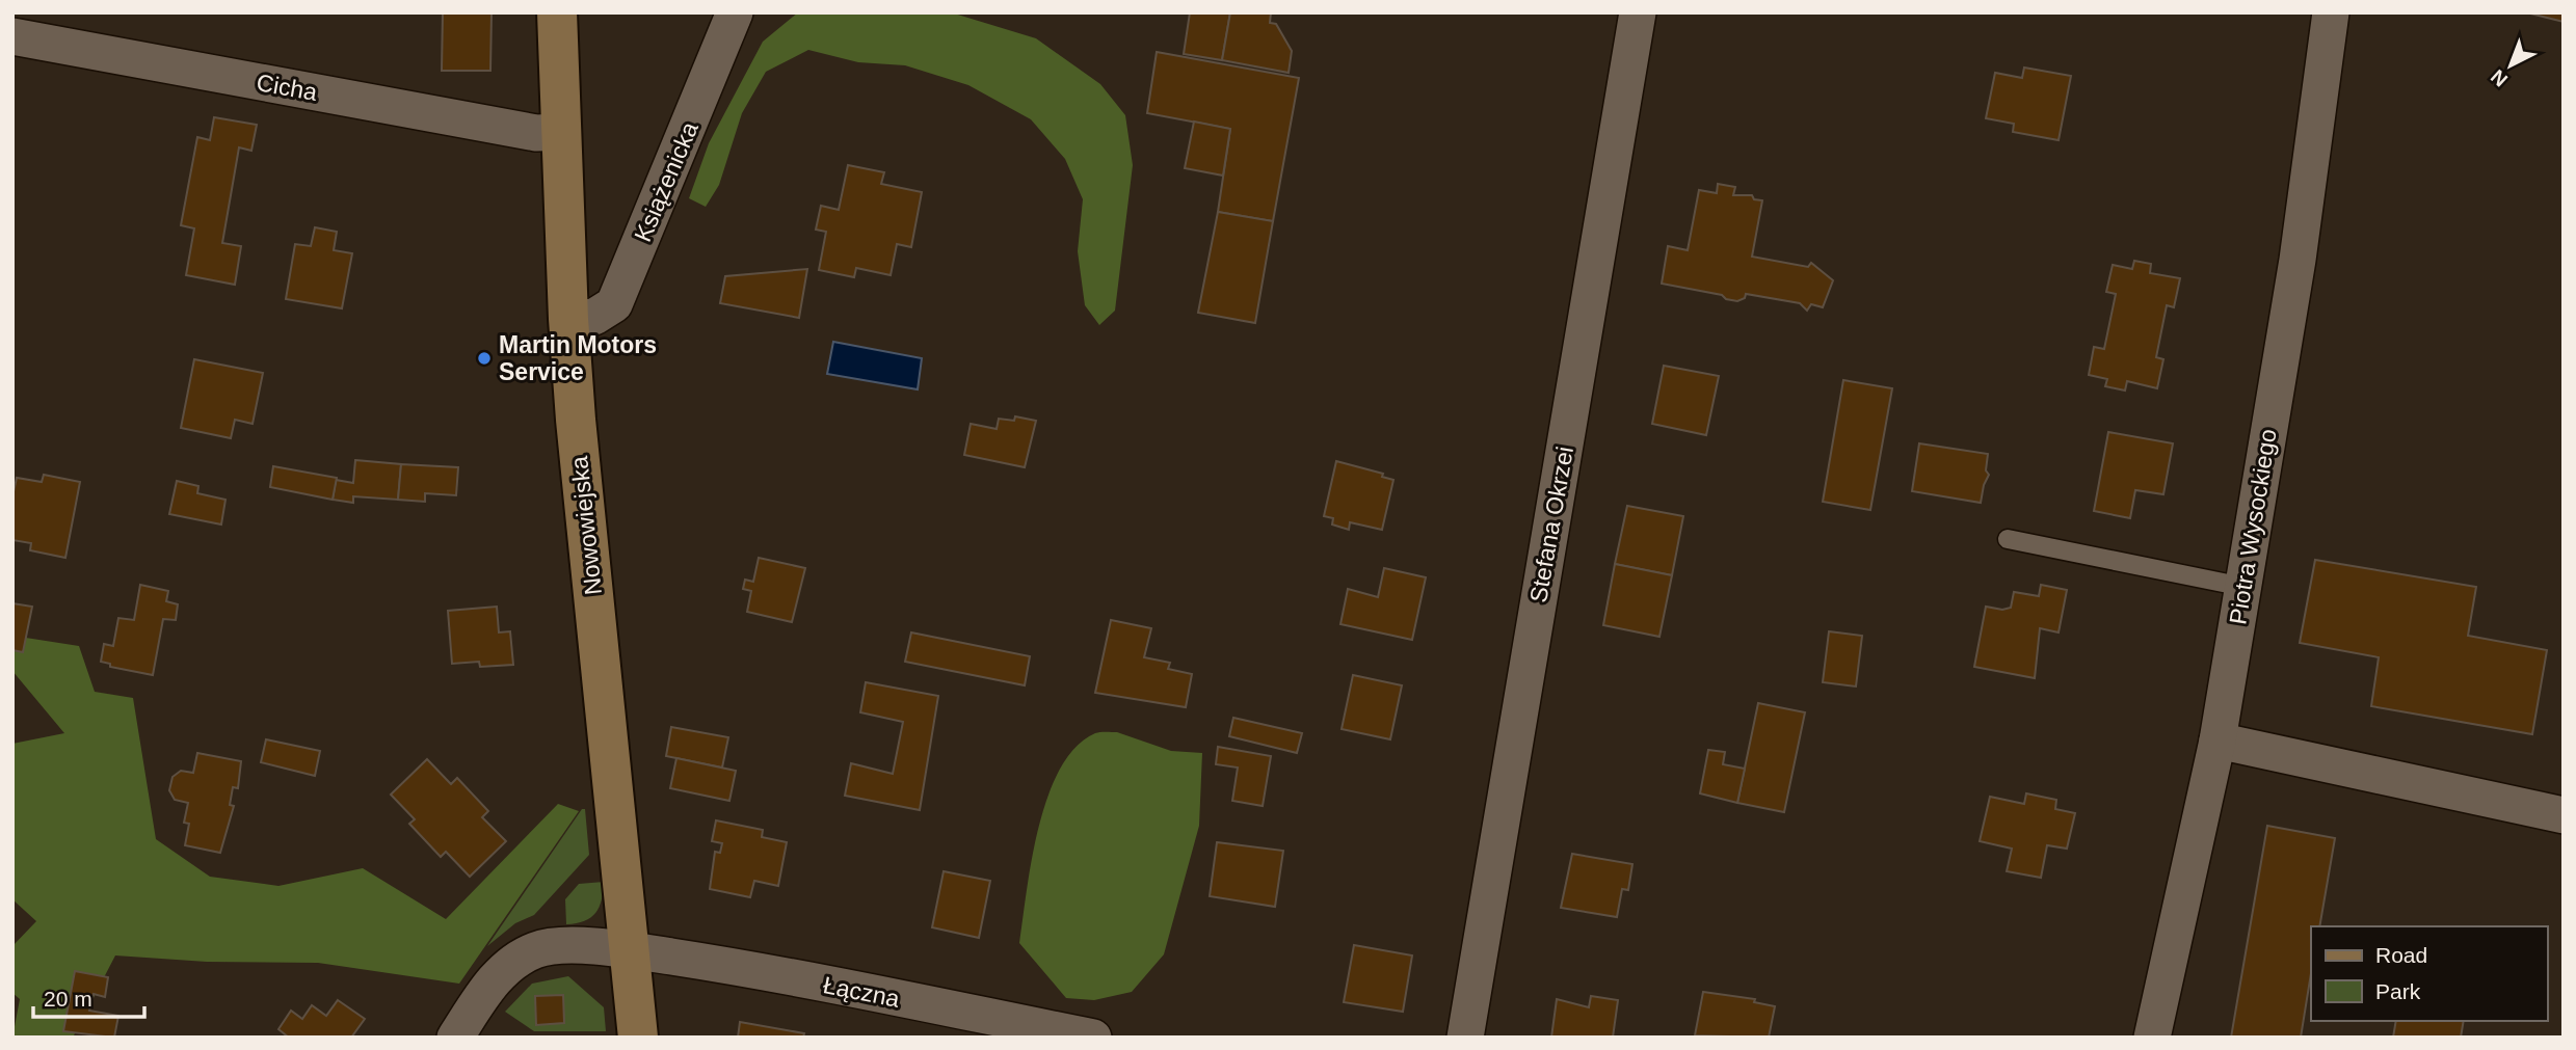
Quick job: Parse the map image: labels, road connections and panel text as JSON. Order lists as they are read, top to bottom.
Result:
{
  "streets": {
    "street": [
      "Cicha",
      "Książenicka",
      "Stefana Okrzei",
      "Nowowiejska",
      "Piotra Wysockiego",
      "Łączna"
    ]
  },
  "crossings": [
    ["Cicha", "Nowowiejska"],
    ["Książenicka", "Nowowiejska"],
    ["Nowowiejska", "Łączna"]
  ],
  "places": ["Martin Motors Service"],
  "legend": ["Road", "Park"],
  "scale_bar": "20 m",
  "north": "bottom left"
}
